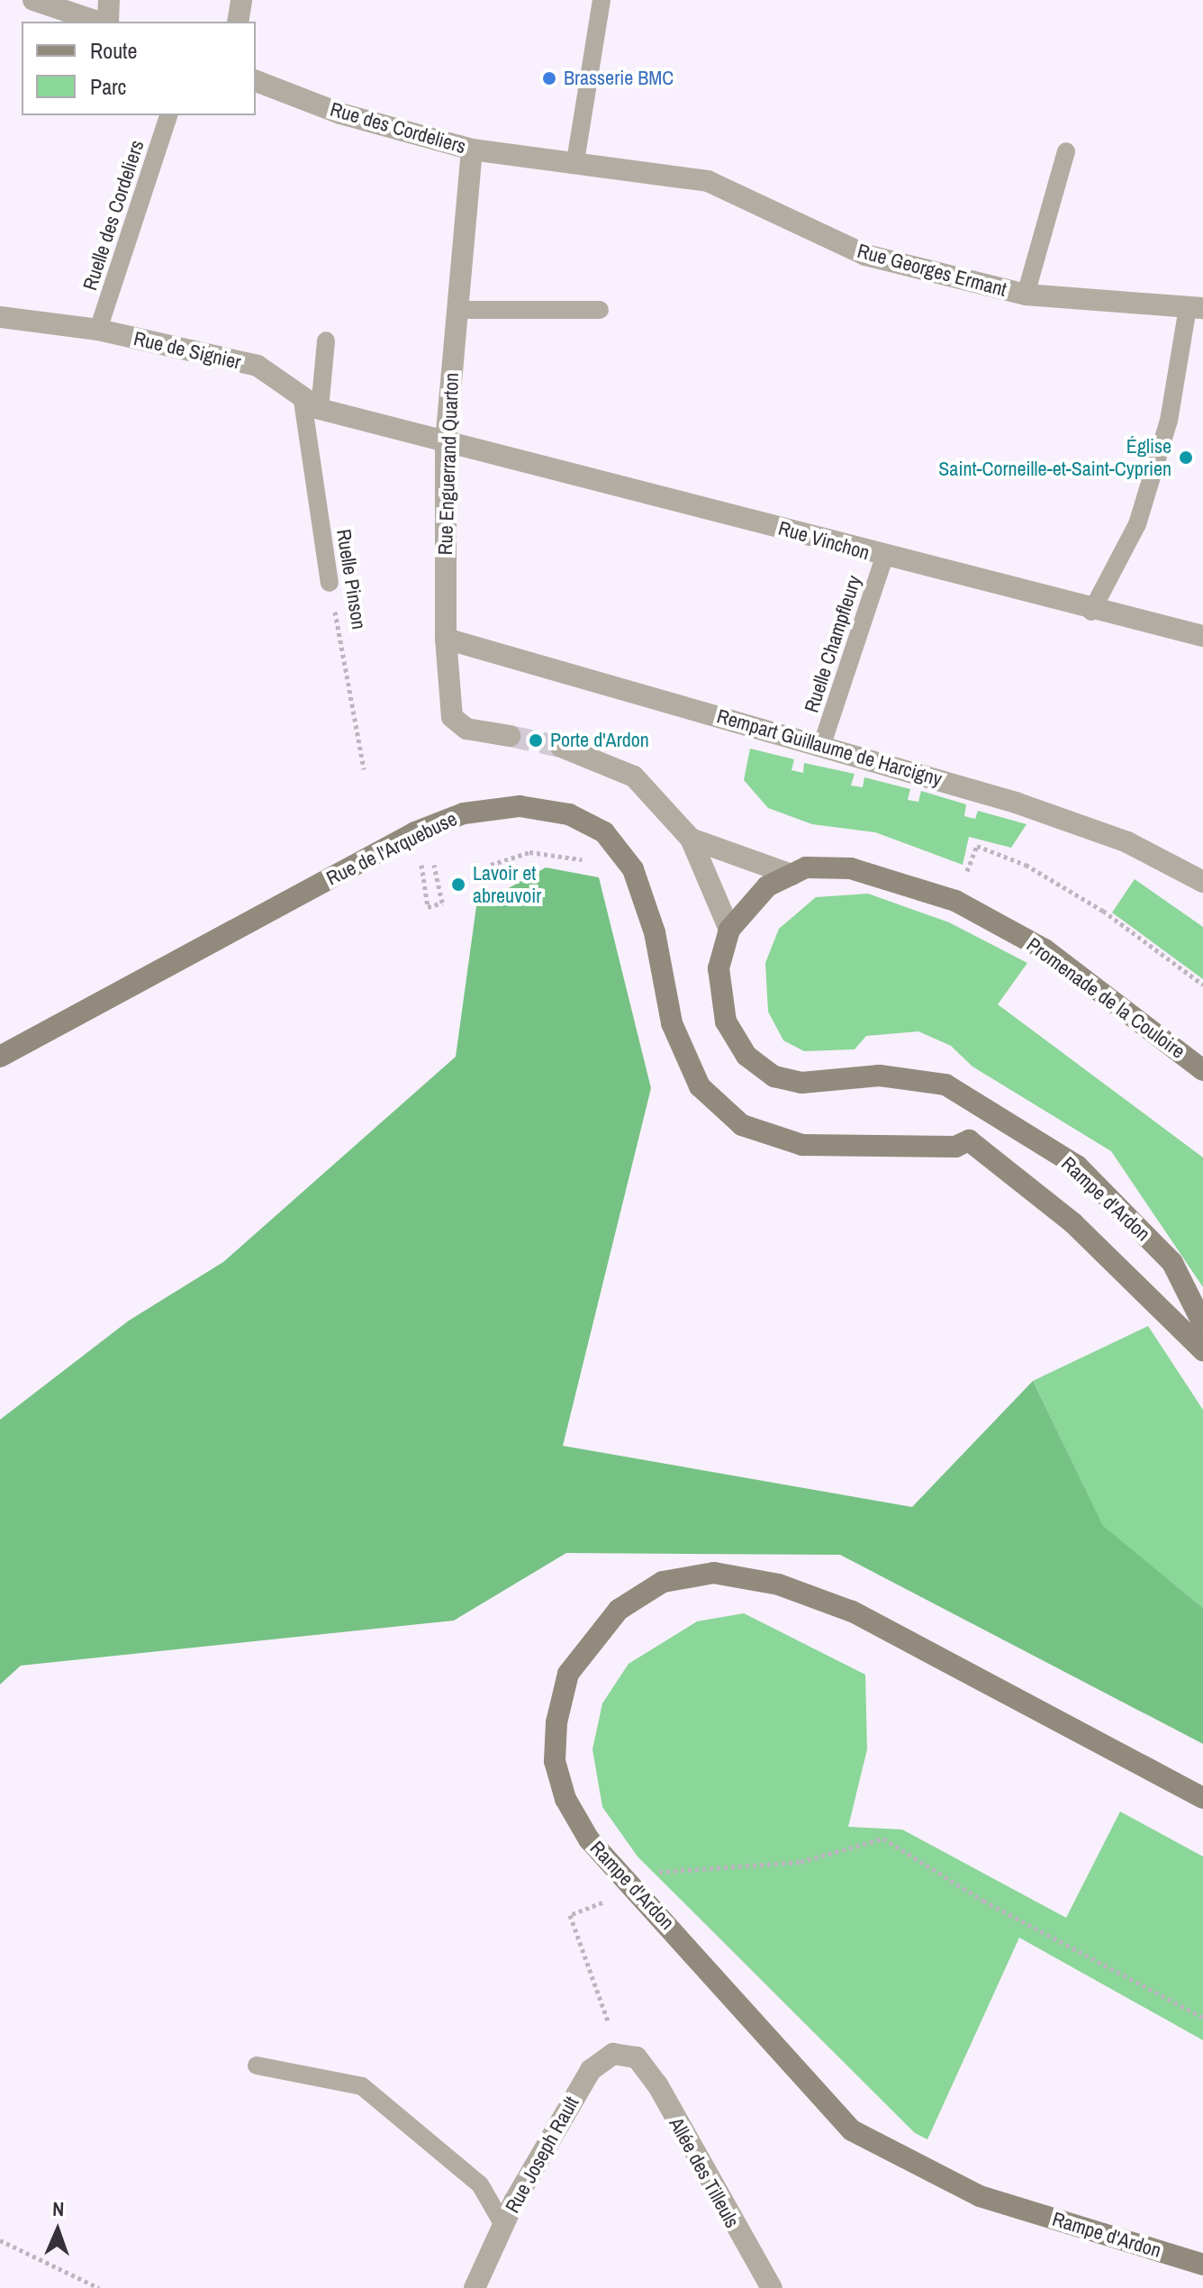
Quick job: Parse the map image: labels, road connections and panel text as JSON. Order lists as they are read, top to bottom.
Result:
{
  "streets": {
    "street": [
      "Rue des Cordeliers",
      "Rue Georges Ermant",
      "Rue de Signier",
      "Rue Enguerrand Quarton",
      "Rue Vinchon",
      "Rempart Guillaume de Harcigny",
      "Rue de l'Arquebuse",
      "Promenade de la Couloire",
      "Rampe d'Ardon",
      "Rue Joseph Rault",
      "Allée des Tilleuls"
    ],
    "lane": ["Ruelle des Cordeliers", "Ruelle Pinson", "Ruelle Champfleury"]
  },
  "crossings": [
    ["Rue des Cordeliers", "Rue Georges Ermant"],
    ["Rue des Cordeliers", "Rue Enguerrand Quarton"],
    ["Ruelle des Cordeliers", "Rue de Signier"],
    ["Rue de Signier", "Rue Enguerrand Quarton"],
    ["Rue de Signier", "Rue Vinchon"],
    ["Rue de Signier", "Ruelle Pinson"],
    ["Rue Enguerrand Quarton", "Rue Vinchon"],
    ["Rue Enguerrand Quarton", "Rempart Guillaume de Harcigny"],
    ["Rue Vinchon", "Ruelle Champfleury"],
    ["Ruelle Champfleury", "Rempart Guillaume de Harcigny"],
    ["Rue de l'Arquebuse", "Rampe d'Ardon"],
    ["Promenade de la Couloire", "Rampe d'Ardon"],
    ["Rue Joseph Rault", "Allée des Tilleuls"]
  ],
  "places": [
    "Brasserie BMC",
    "Église Saint-Corneille-et-Saint-Cyprien",
    "Porte d'Ardon",
    "Lavoir et abreuvoir"
  ],
  "legend": ["Route", "Parc"],
  "north": "top"
}
